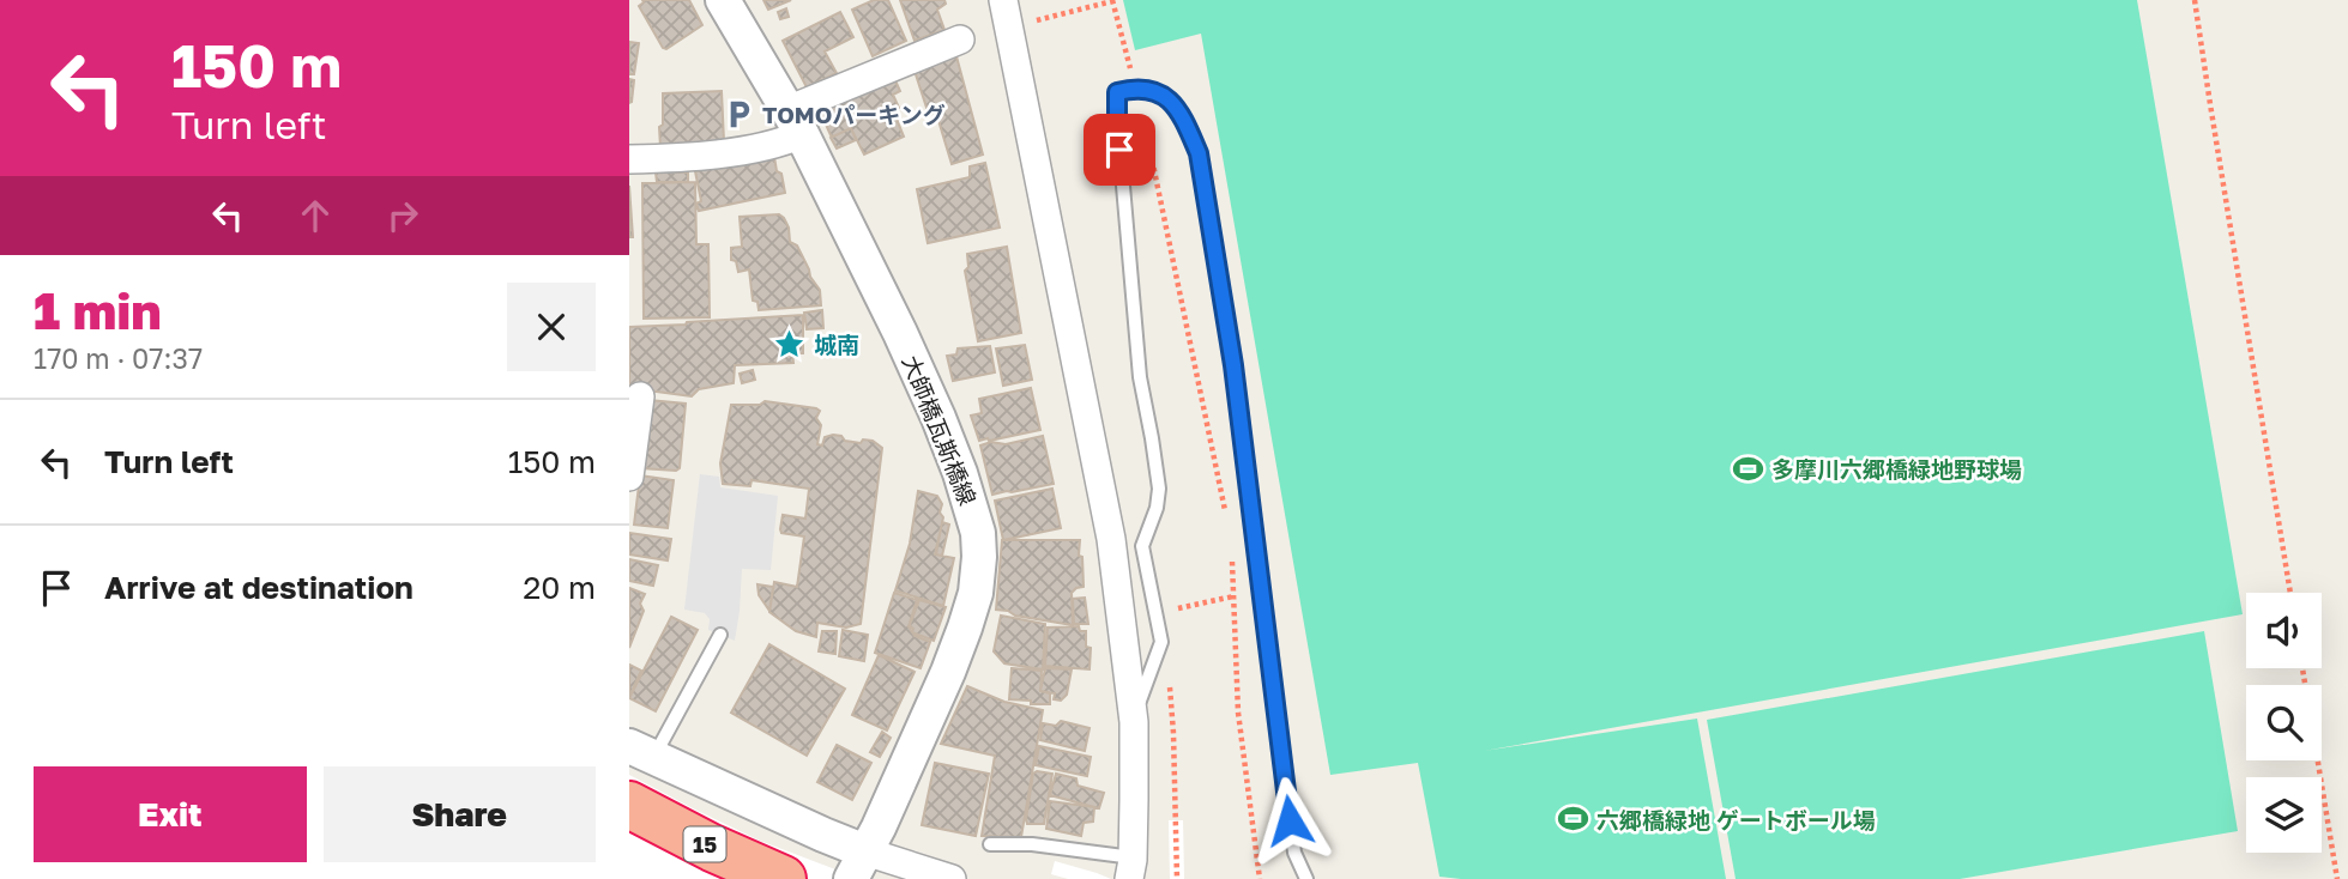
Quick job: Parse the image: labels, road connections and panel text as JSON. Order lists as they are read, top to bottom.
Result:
{
  "streets": {
    "highway": ["15"],
    "street": ["大師橋瓦斯橋線"]
  },
  "places": {
    "parking": ["TOMOパーキング"],
    "place": ["城南"],
    "sports": ["多摩川六郷橋緑地野球場", "六郷橋緑地 ゲートボール場"]
  },
  "page": {
    "turn": ["150 m", "Turn left"],
    "heading": ["1 min", "170 m · 07:37"],
    "list": [
      {
        "name": "Turn left",
        "value": "150 m"
      },
      {
        "name": "Arrive at destination",
        "value": "20 m"
      }
    ],
    "buttons": ["Exit", "Share"]
  }
}
